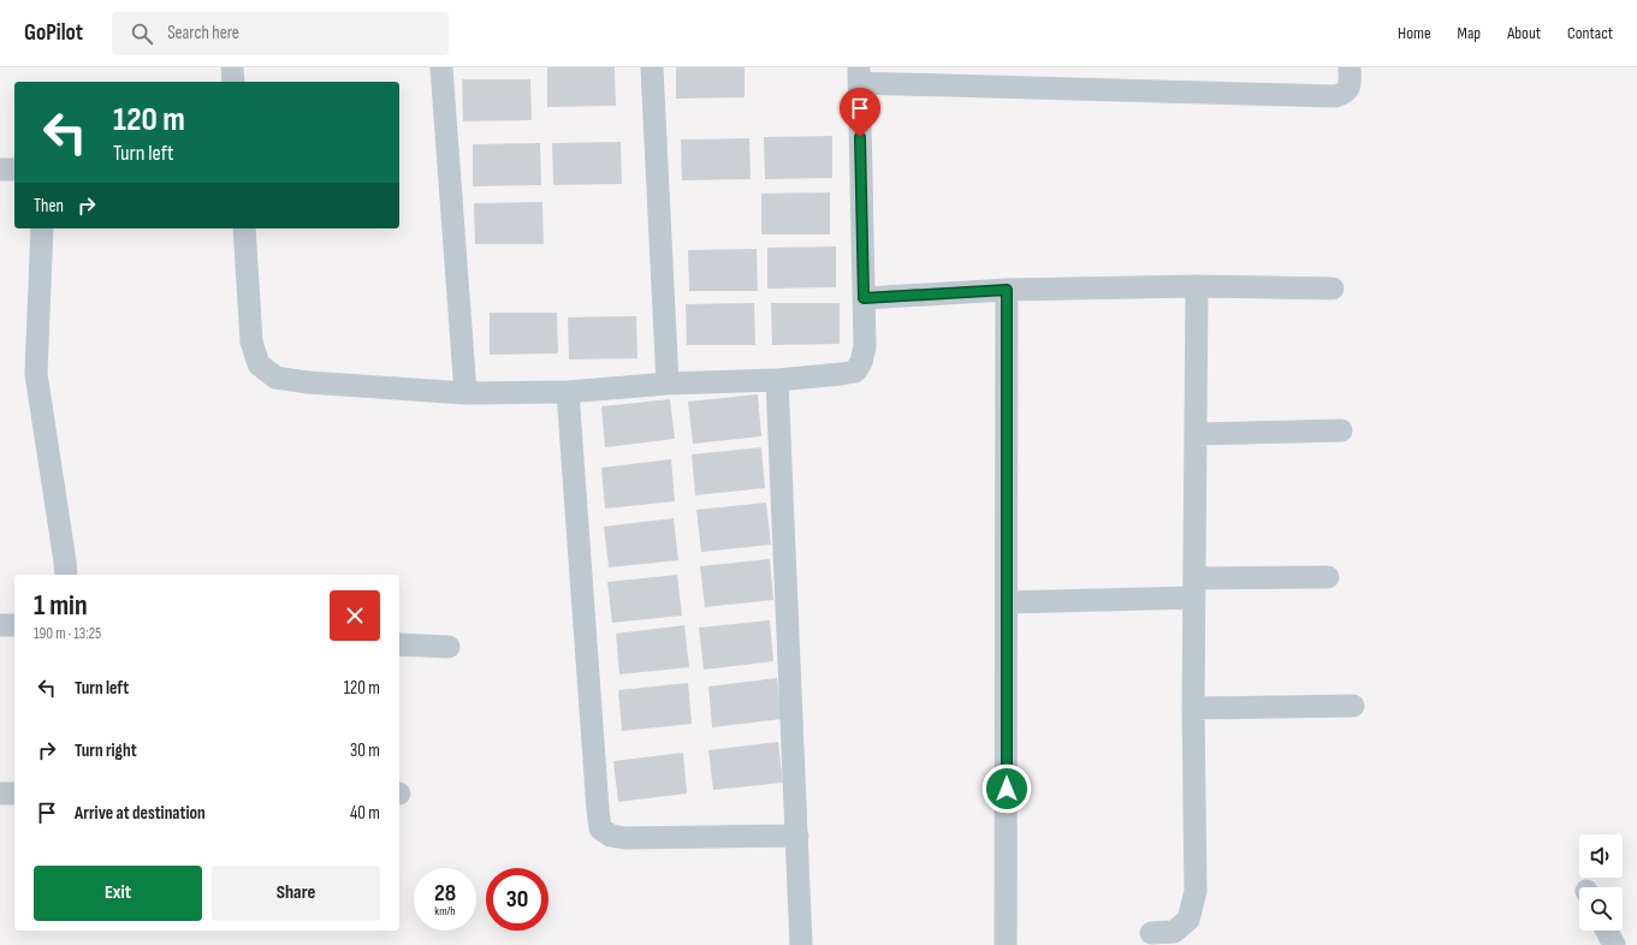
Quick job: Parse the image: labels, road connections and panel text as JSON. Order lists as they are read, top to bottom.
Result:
{
  "page": {
    "header": "GoPilot",
    "search": "Search here",
    "nav": [
      "Home",
      "Map",
      "About",
      "Contact"
    ],
    "turn": ["120 m", "Turn left"],
    "then": "Then",
    "heading": ["1 min", "190 m · 13:25"],
    "list": [
      {
        "name": "Turn left",
        "value": "120 m"
      },
      {
        "name": "Turn right",
        "value": "30 m"
      },
      {
        "name": "Arrive at destination",
        "value": "40 m"
      }
    ],
    "buttons": ["Exit", "Share"],
    "speed": "28 km/h",
    "limit": "30"
  }
}
